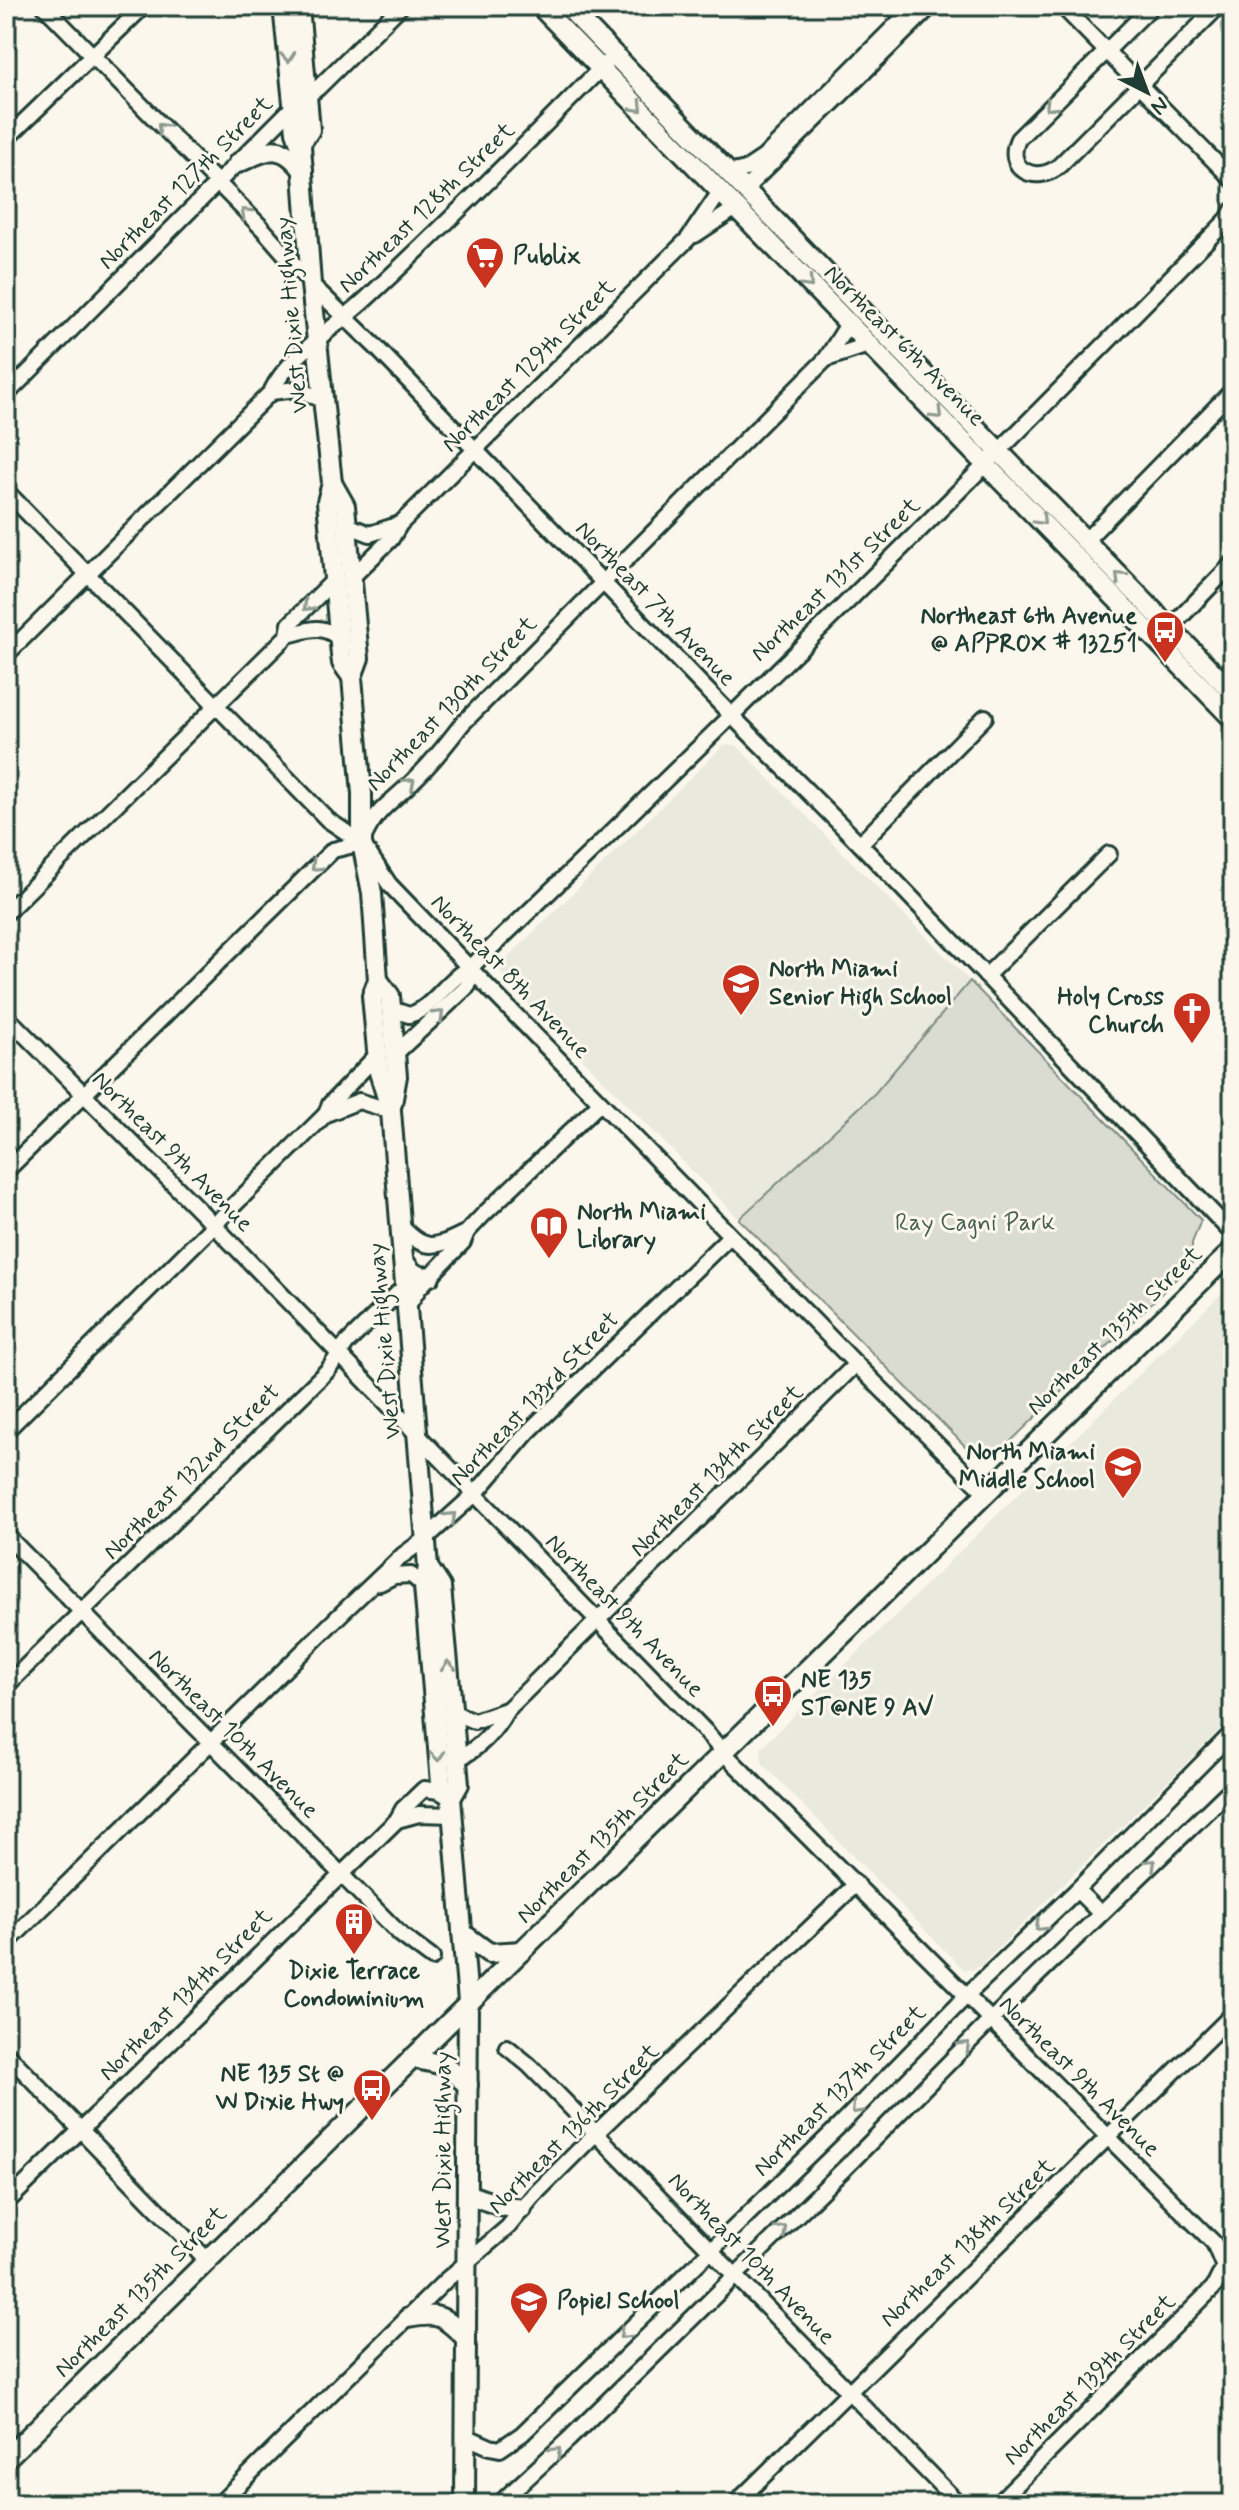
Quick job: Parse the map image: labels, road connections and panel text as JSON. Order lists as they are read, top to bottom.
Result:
{
  "streets": {
    "main road": ["West Dixie Highway", "Northeast 6th Avenue", "Northeast 135th Street"],
    "street": [
      "Northeast 127th Street",
      "Northeast 128th Street",
      "Northeast 129th Street",
      "Northeast 131st Street",
      "Northeast 7th Avenue",
      "Northeast 130th Street",
      "Northeast 8th Avenue",
      "Northeast 9th Avenue",
      "Northeast 133rd Street",
      "Northeast 134th Street",
      "Northeast 132nd Street",
      "Northeast 10th Avenue",
      "Northeast 137th Street",
      "Northeast 136th Street",
      "Northeast 138th Street",
      "Northeast 139th Street"
    ]
  },
  "crossings": [
    ["Northeast 127th Street", "West Dixie Highway"],
    ["Northeast 127th Street", "Northeast 7th Avenue"],
    ["Northeast 128th Street", "West Dixie Highway"],
    ["Northeast 128th Street", "Northeast 6th Avenue"],
    ["Northeast 128th Street", "Northeast 7th Avenue"],
    ["Northeast 128th Street", "Northeast 8th Avenue"],
    ["West Dixie Highway", "Northeast 129th Street"],
    ["West Dixie Highway", "Northeast 131st Street"],
    ["West Dixie Highway", "Northeast 7th Avenue"],
    ["West Dixie Highway", "Northeast 130th Street"],
    ["West Dixie Highway", "Northeast 8th Avenue"],
    ["West Dixie Highway", "Northeast 9th Avenue"],
    ["West Dixie Highway", "Northeast 135th Street"],
    ["West Dixie Highway", "Northeast 133rd Street"],
    ["West Dixie Highway", "Northeast 134th Street"],
    ["West Dixie Highway", "Northeast 132nd Street"],
    ["West Dixie Highway", "Northeast 137th Street"],
    ["West Dixie Highway", "Northeast 136th Street"],
    ["Northeast 6th Avenue", "Northeast 129th Street"],
    ["Northeast 6th Avenue", "Northeast 131st Street"],
    ["Northeast 6th Avenue", "Northeast 130th Street"],
    ["Northeast 129th Street", "Northeast 7th Avenue"],
    ["Northeast 129th Street", "Northeast 8th Avenue"],
    ["Northeast 131st Street", "Northeast 7th Avenue"],
    ["Northeast 131st Street", "Northeast 8th Avenue"],
    ["Northeast 131st Street", "Northeast 9th Avenue"],
    ["Northeast 7th Avenue", "Northeast 130th Street"],
    ["Northeast 130th Street", "Northeast 8th Avenue"],
    ["Northeast 8th Avenue", "Northeast 135th Street"],
    ["Northeast 8th Avenue", "Northeast 133rd Street"],
    ["Northeast 8th Avenue", "Northeast 134th Street"],
    ["Northeast 9th Avenue", "Northeast 135th Street"],
    ["Northeast 9th Avenue", "Northeast 133rd Street"],
    ["Northeast 9th Avenue", "Northeast 134th Street"],
    ["Northeast 9th Avenue", "Northeast 132nd Street"],
    ["Northeast 9th Avenue", "Northeast 137th Street"],
    ["Northeast 9th Avenue", "Northeast 136th Street"],
    ["Northeast 9th Avenue", "Northeast 138th Street"],
    ["Northeast 9th Avenue", "Northeast 139th Street"],
    ["Northeast 133rd Street", "Northeast 10th Avenue"],
    ["Northeast 134th Street", "Northeast 10th Avenue"],
    ["Northeast 132nd Street", "Northeast 10th Avenue"],
    ["Northeast 10th Avenue", "Northeast 137th Street"],
    ["Northeast 10th Avenue", "Northeast 136th Street"],
    ["Northeast 10th Avenue", "Northeast 138th Street"]
  ],
  "one_way": ["Northeast 130th Street"],
  "parks": ["Ray Cagni Park"],
  "places": {
    "supermarket": ["Publix"],
    "bus stop": ["Northeast 6th Avenue @ APPROX # 13251", "NE 135 ST@NE 9 AV", "NE 135 St @ W Dixie Hwy"],
    "school or university": ["North Miami Senior High School", "North Miami Middle School", "Popiel School"],
    "church": ["Holy Cross Church"],
    "library": ["North Miami Library"],
    "building": ["Dixie Terrace Condominium"]
  },
  "north": "bottom right"
}
